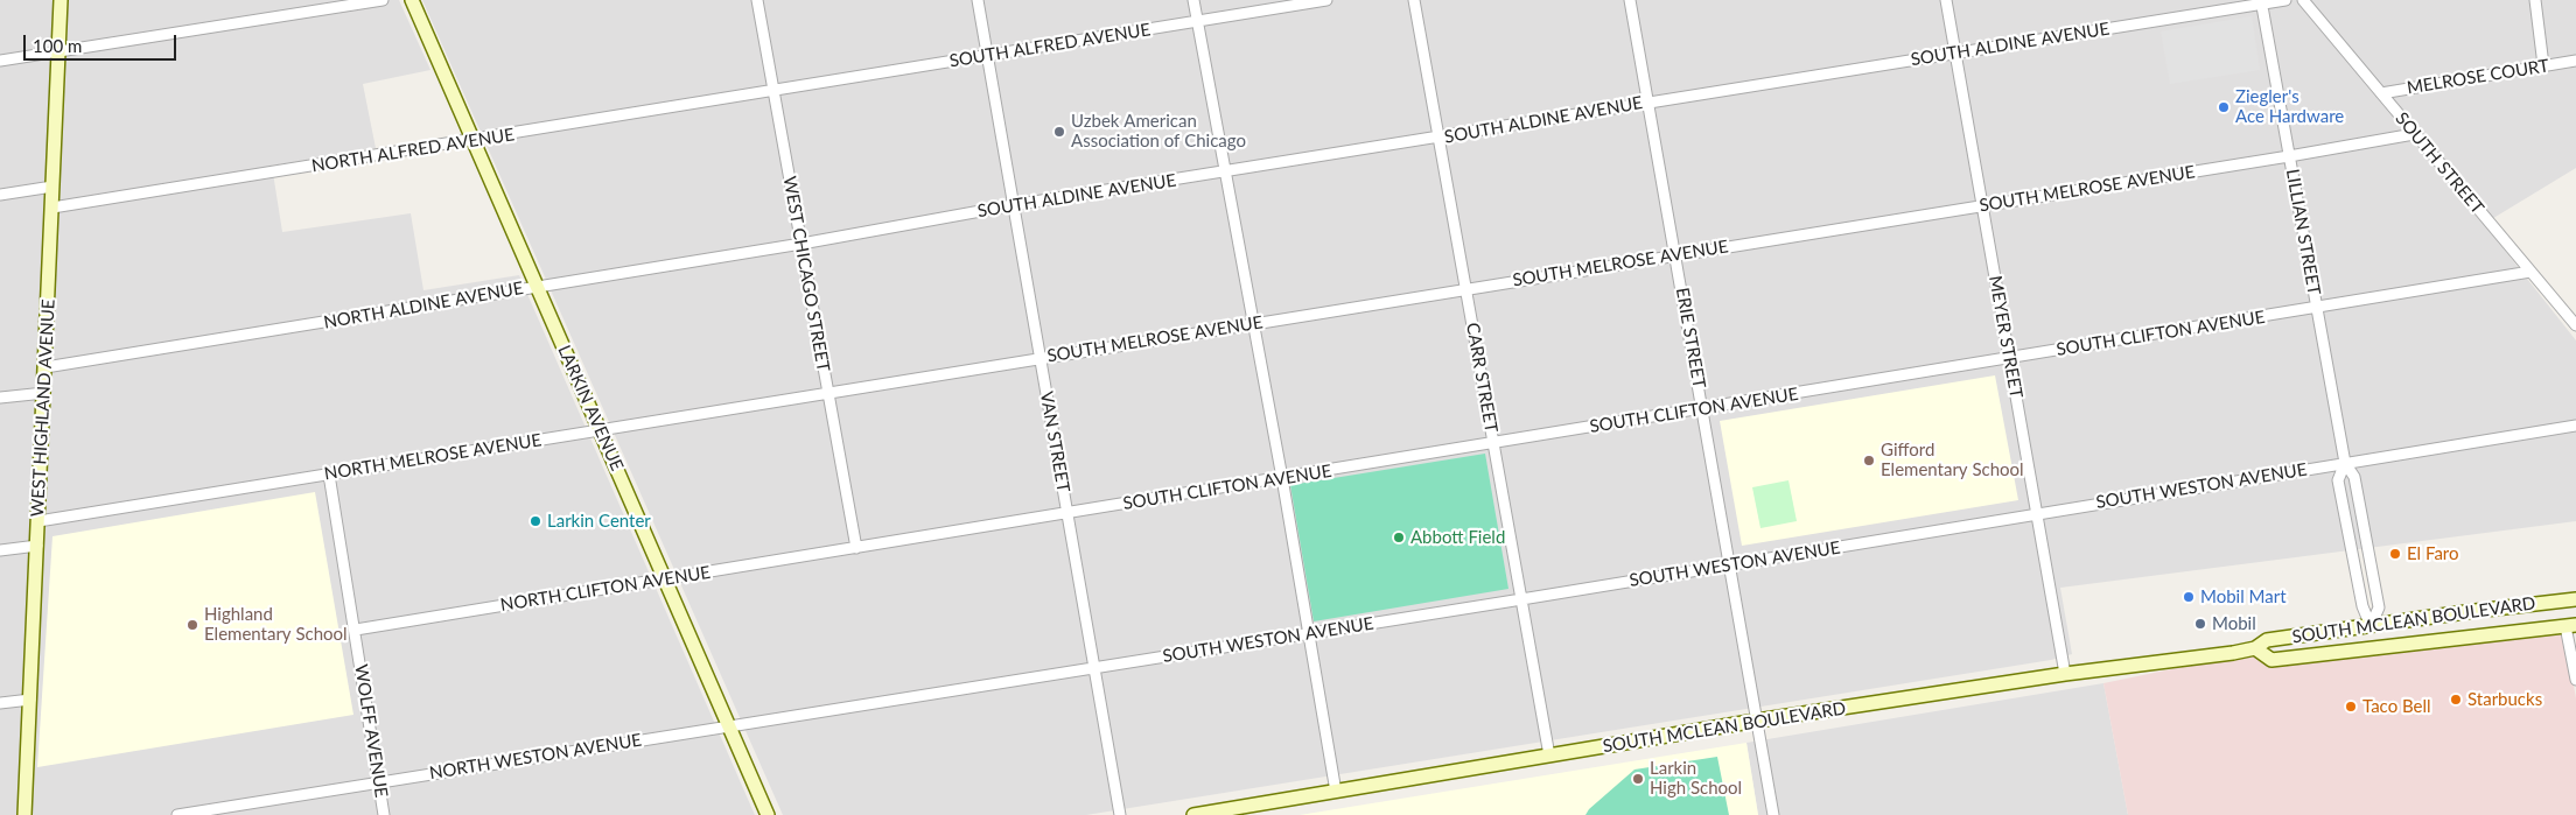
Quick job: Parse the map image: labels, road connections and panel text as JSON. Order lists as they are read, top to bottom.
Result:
{
  "streets": {
    "main road": ["WEST HIGHLAND AVENUE", "LARKIN AVENUE", "SOUTH MCLEAN BOULEVARD"],
    "street": [
      "SOUTH ALDINE AVENUE",
      "SOUTH ALFRED AVENUE",
      "MELROSE COURT",
      "NORTH ALFRED AVENUE",
      "SOUTH STREET",
      "SOUTH MELROSE AVENUE",
      "LILLIAN STREET",
      "WEST CHICAGO STREET",
      "NORTH ALDINE AVENUE",
      "SOUTH CLIFTON AVENUE",
      "MEYER STREET",
      "ERIE STREET",
      "CARR STREET",
      "VAN STREET",
      "NORTH MELROSE AVENUE",
      "SOUTH WESTON AVENUE",
      "NORTH CLIFTON AVENUE",
      "WOLFF AVENUE",
      "NORTH WESTON AVENUE"
    ]
  },
  "crossings": [
    ["SOUTH ALDINE AVENUE", "LILLIAN STREET"],
    ["SOUTH ALDINE AVENUE", "WEST CHICAGO STREET"],
    ["SOUTH ALDINE AVENUE", "NORTH ALDINE AVENUE"],
    ["SOUTH ALDINE AVENUE", "MEYER STREET"],
    ["SOUTH ALDINE AVENUE", "ERIE STREET"],
    ["SOUTH ALDINE AVENUE", "CARR STREET"],
    ["SOUTH ALDINE AVENUE", "VAN STREET"],
    ["SOUTH ALFRED AVENUE", "NORTH ALFRED AVENUE"],
    ["SOUTH ALFRED AVENUE", "WEST CHICAGO STREET"],
    ["SOUTH ALFRED AVENUE", "VAN STREET"],
    ["MELROSE COURT", "SOUTH STREET"],
    ["NORTH ALFRED AVENUE", "WEST CHICAGO STREET"],
    ["NORTH ALFRED AVENUE", "WEST HIGHLAND AVENUE"],
    ["NORTH ALFRED AVENUE", "LARKIN AVENUE"],
    ["SOUTH STREET", "SOUTH MELROSE AVENUE"],
    ["SOUTH STREET", "SOUTH CLIFTON AVENUE"],
    ["SOUTH MELROSE AVENUE", "LILLIAN STREET"],
    ["SOUTH MELROSE AVENUE", "WEST CHICAGO STREET"],
    ["SOUTH MELROSE AVENUE", "MEYER STREET"],
    ["SOUTH MELROSE AVENUE", "ERIE STREET"],
    ["SOUTH MELROSE AVENUE", "CARR STREET"],
    ["SOUTH MELROSE AVENUE", "VAN STREET"],
    ["SOUTH MELROSE AVENUE", "NORTH MELROSE AVENUE"],
    ["LILLIAN STREET", "SOUTH CLIFTON AVENUE"],
    ["LILLIAN STREET", "SOUTH WESTON AVENUE"],
    ["LILLIAN STREET", "SOUTH MCLEAN BOULEVARD"],
    ["WEST CHICAGO STREET", "NORTH ALDINE AVENUE"],
    ["WEST CHICAGO STREET", "SOUTH CLIFTON AVENUE"],
    ["WEST CHICAGO STREET", "NORTH MELROSE AVENUE"],
    ["WEST CHICAGO STREET", "NORTH CLIFTON AVENUE"],
    ["NORTH ALDINE AVENUE", "WEST HIGHLAND AVENUE"],
    ["NORTH ALDINE AVENUE", "LARKIN AVENUE"],
    ["SOUTH CLIFTON AVENUE", "MEYER STREET"],
    ["SOUTH CLIFTON AVENUE", "ERIE STREET"],
    ["SOUTH CLIFTON AVENUE", "CARR STREET"],
    ["SOUTH CLIFTON AVENUE", "VAN STREET"],
    ["SOUTH CLIFTON AVENUE", "NORTH CLIFTON AVENUE"],
    ["MEYER STREET", "SOUTH WESTON AVENUE"],
    ["MEYER STREET", "SOUTH MCLEAN BOULEVARD"],
    ["ERIE STREET", "SOUTH WESTON AVENUE"],
    ["ERIE STREET", "SOUTH MCLEAN BOULEVARD"],
    ["CARR STREET", "SOUTH WESTON AVENUE"],
    ["CARR STREET", "SOUTH MCLEAN BOULEVARD"],
    ["WEST HIGHLAND AVENUE", "NORTH MELROSE AVENUE"],
    ["LARKIN AVENUE", "NORTH MELROSE AVENUE"],
    ["LARKIN AVENUE", "NORTH CLIFTON AVENUE"],
    ["LARKIN AVENUE", "NORTH WESTON AVENUE"],
    ["VAN STREET", "SOUTH WESTON AVENUE"],
    ["NORTH MELROSE AVENUE", "WOLFF AVENUE"],
    ["SOUTH WESTON AVENUE", "NORTH WESTON AVENUE"],
    ["NORTH CLIFTON AVENUE", "WOLFF AVENUE"],
    ["WOLFF AVENUE", "NORTH WESTON AVENUE"]
  ],
  "places": [
    "Ziegler's Ace Hardware",
    "Uzbek American Association of Chicago",
    "Gifford Elementary School",
    "Larkin Center",
    "Abbott Field",
    "El Faro",
    "Mobil Mart",
    "Mobil",
    "Highland Elementary School",
    "Starbucks",
    "Taco Bell",
    "Larkin High School"
  ],
  "scale_bar": "100 m"
}
